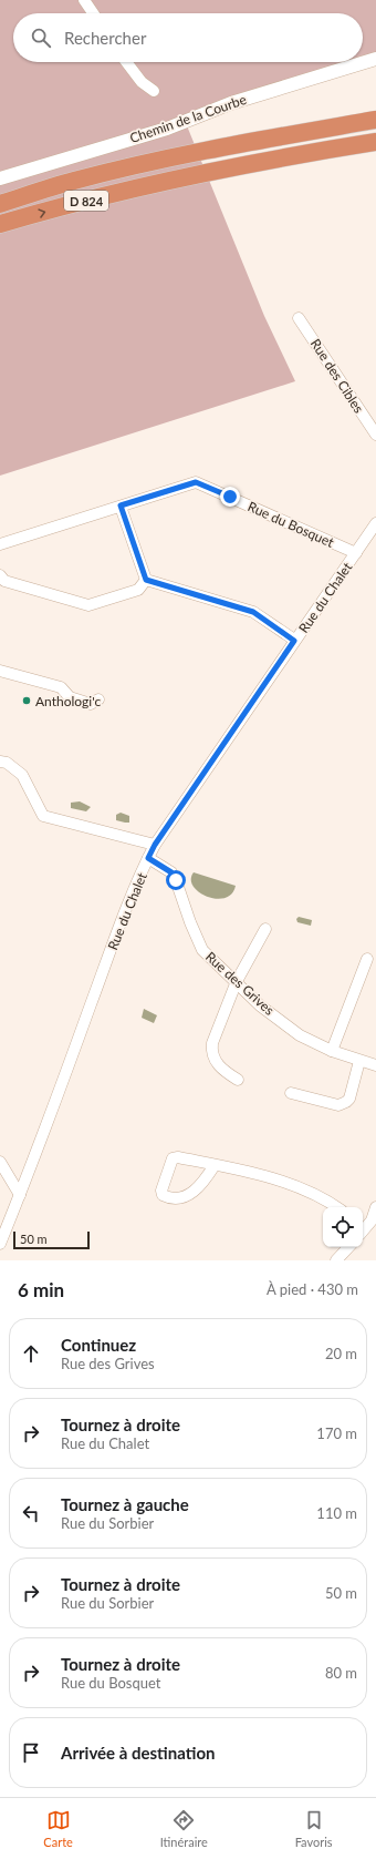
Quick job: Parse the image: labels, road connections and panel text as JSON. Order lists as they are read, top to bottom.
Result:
{
  "streets": {
    "highway": ["D 824"],
    "street": [
      "Chemin de la Courbe",
      "Rue des Cibles",
      "Rue du Bosquet",
      "Rue du Chalet",
      "Rue des Grives"
    ]
  },
  "crossings": [
    ["Rue du Bosquet", "Rue du Chalet"],
    ["Rue du Chalet", "Rue des Grives"]
  ],
  "places": ["Anthologi'c"],
  "scale_bar": "50 m",
  "page": {
    "search": "Rechercher",
    "scale": "50 m",
    "heading": ["6 min", "À pied · 430 m"],
    "list": [
      ["Continuez", "Rue des Grives", "20 m"],
      ["Tournez à droite", "Rue du Chalet", "170 m"],
      ["Tournez à gauche", "Rue du Sorbier", "110 m"],
      ["Tournez à droite", "Rue du Sorbier", "50 m"],
      ["Tournez à droite", "Rue du Bosquet", "80 m"],
      "Arrivée à destination"
    ],
    "nav": ["Carte", "Itinéraire", "Favoris"]
  }
}
